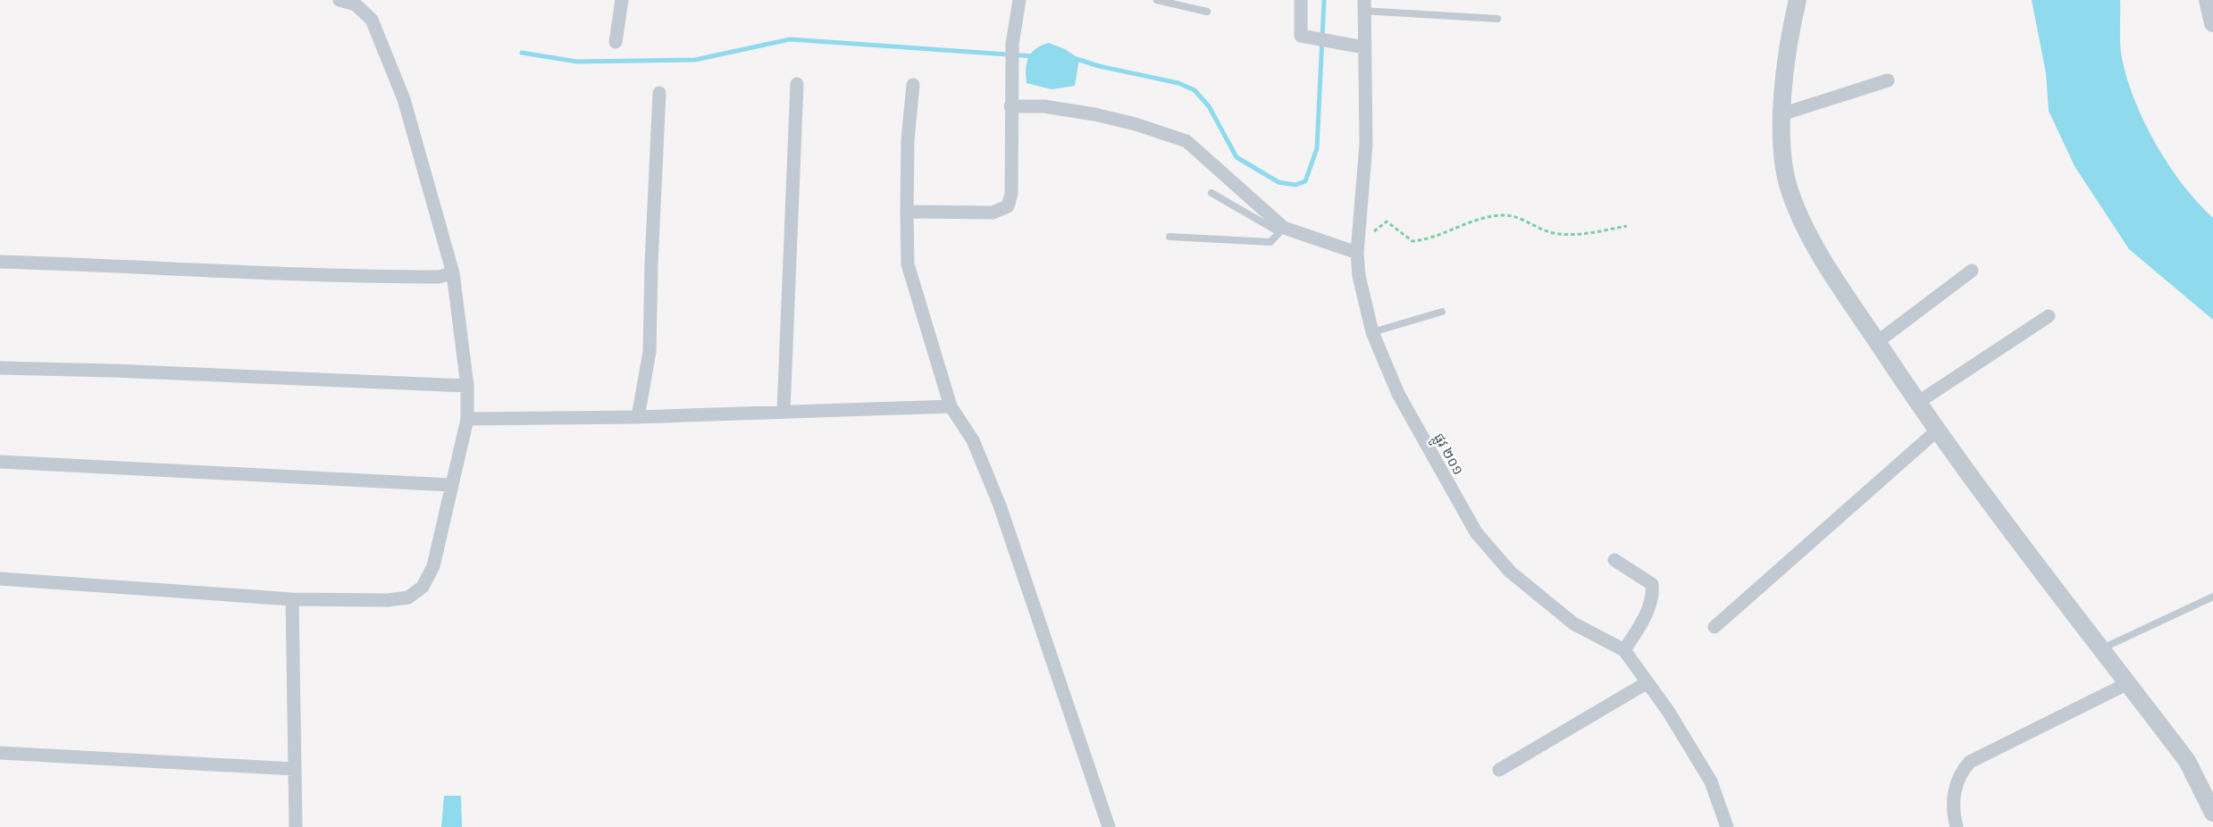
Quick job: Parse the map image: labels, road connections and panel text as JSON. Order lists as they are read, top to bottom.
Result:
{
  "streets": {
    "street": ["ផ្លូវ ២០១"]
  }
}
